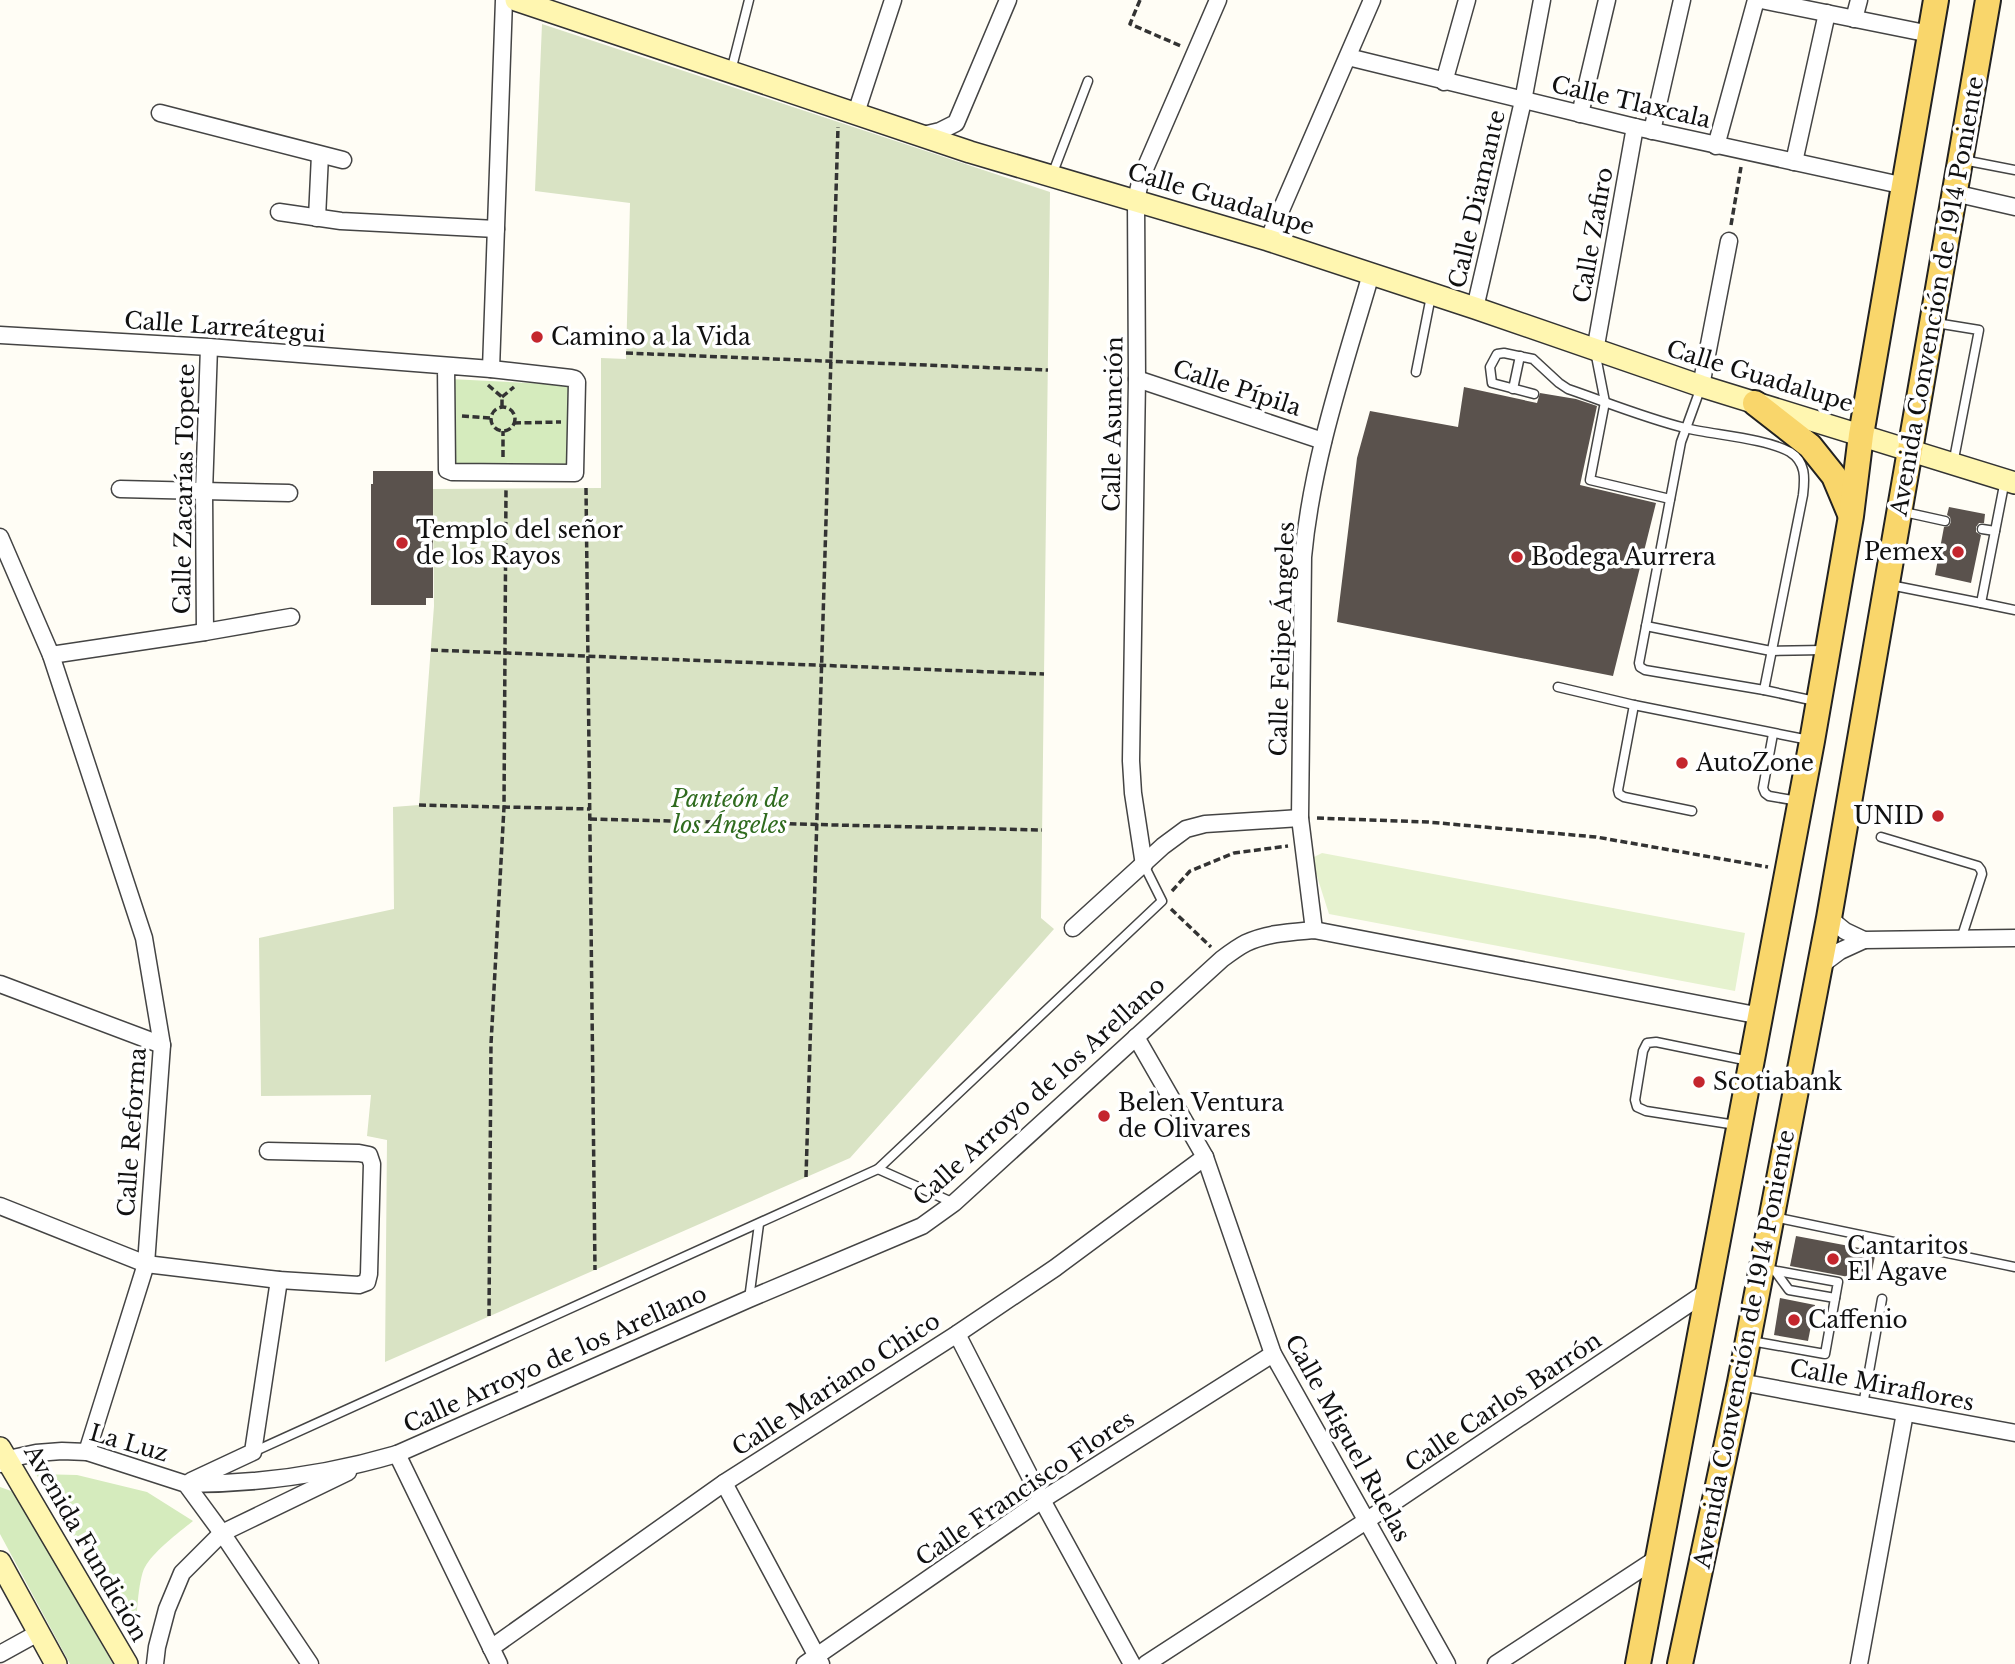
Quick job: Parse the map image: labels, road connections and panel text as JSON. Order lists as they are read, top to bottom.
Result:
{
  "streets": {
    "main road": ["Avenida Convención de 1914 Poniente"],
    "street": [
      "Calle Tlaxcala",
      "Calle Guadalupe",
      "Calle Diamante",
      "Calle Zafiro",
      "Calle Larreátegui",
      "Calle Pípila",
      "Calle Asunción",
      "Calle Zacarías Topete",
      "Calle Felipe Ángeles",
      "Calle Arroyo de los Arellano",
      "Calle Reforma",
      "Calle Mariano Chico",
      "Calle Miraflores",
      "Calle Carlos Barrón",
      "Calle Miguel Ruelas",
      "La Luz",
      "Calle Francisco Flores",
      "Avenida Fundición"
    ]
  },
  "crossings": [
    ["Calle Tlaxcala", "Calle Diamante"],
    ["Calle Tlaxcala", "Calle Zafiro"],
    ["Calle Tlaxcala", "Avenida Convención de 1914 Poniente"],
    ["Calle Guadalupe", "Calle Diamante"],
    ["Calle Guadalupe", "Calle Zafiro"],
    ["Calle Guadalupe", "Avenida Convención de 1914 Poniente"],
    ["Calle Guadalupe", "Calle Asunción"],
    ["Calle Guadalupe", "Calle Felipe Ángeles"],
    ["Avenida Convención de 1914 Poniente", "Calle Arroyo de los Arellano"],
    ["Avenida Convención de 1914 Poniente", "Calle Miraflores"],
    ["Avenida Convención de 1914 Poniente", "Calle Carlos Barrón"],
    ["Calle Larreátegui", "Calle Zacarías Topete"],
    ["Calle Pípila", "Calle Asunción"],
    ["Calle Pípila", "Calle Felipe Ángeles"],
    ["Calle Felipe Ángeles", "Calle Arroyo de los Arellano"],
    ["Calle Arroyo de los Arellano", "Calle Miguel Ruelas"],
    ["Calle Arroyo de los Arellano", "La Luz"],
    ["Calle Reforma", "La Luz"],
    ["Calle Mariano Chico", "Calle Miguel Ruelas"],
    ["Calle Carlos Barrón", "Calle Miguel Ruelas"],
    ["Calle Miguel Ruelas", "Calle Francisco Flores"],
    ["La Luz", "Avenida Fundición"]
  ],
  "parks": ["Panteón de los Ángeles"],
  "places": [
    "Camino a la Vida",
    "Templo del señor de los Rayos",
    "Pemex",
    "Bodega Aurrera",
    "AutoZone",
    "UNID",
    "Scotiabank",
    "Belen Ventura de Olivares",
    "Cantaritos El Agave",
    "Caffenio"
  ]
}
